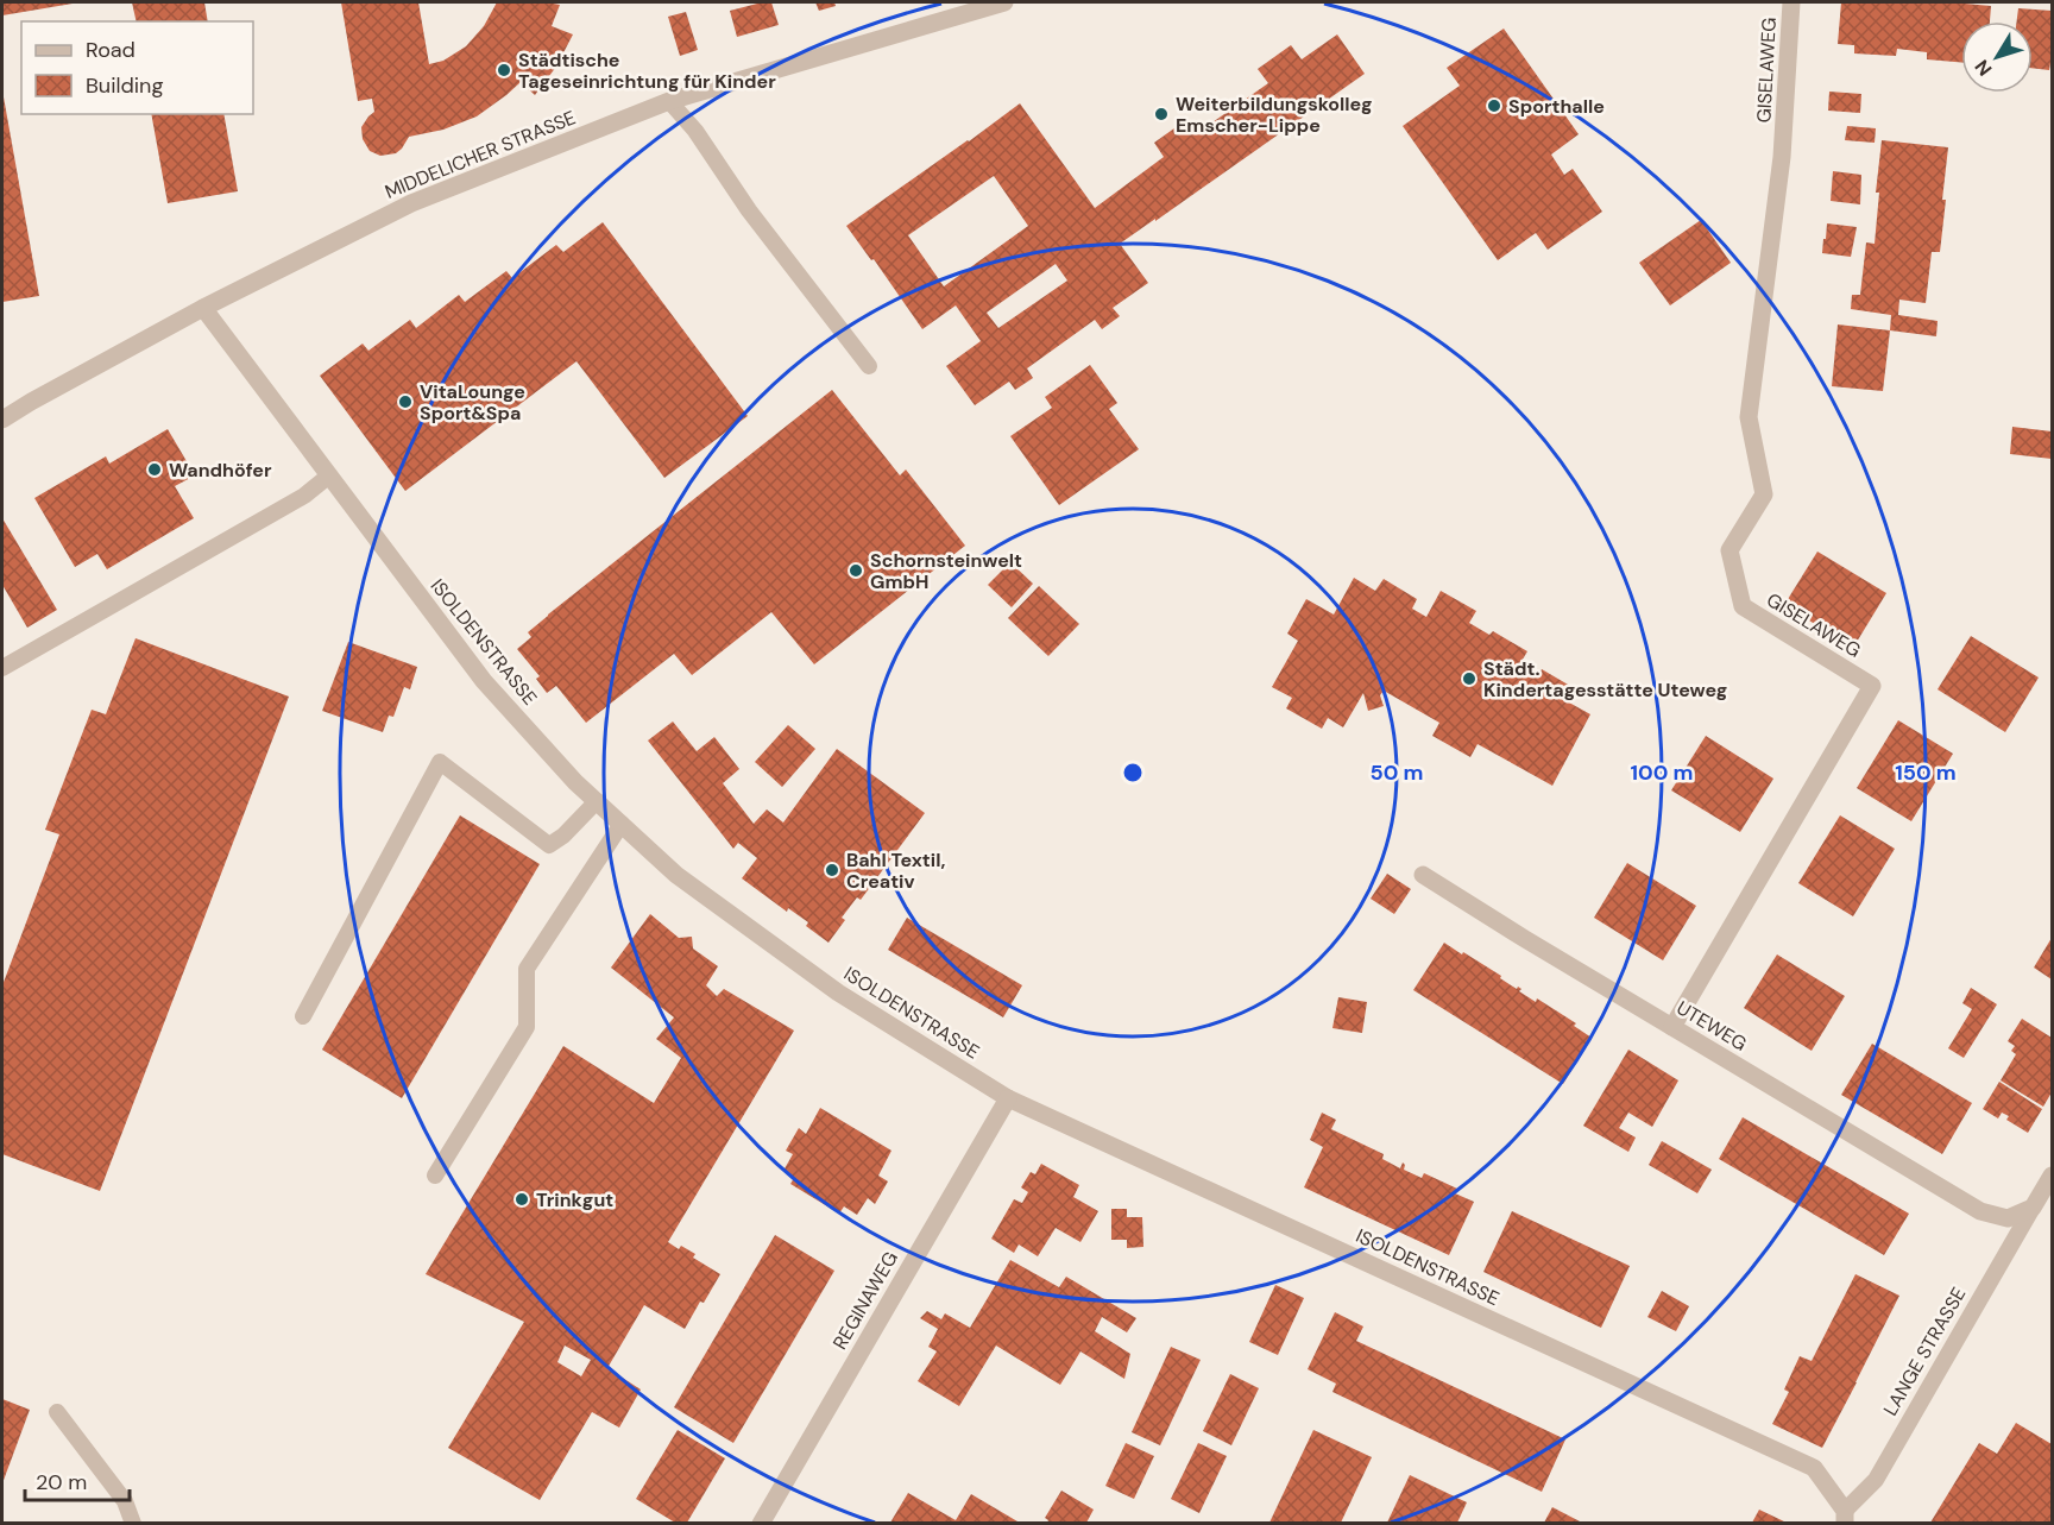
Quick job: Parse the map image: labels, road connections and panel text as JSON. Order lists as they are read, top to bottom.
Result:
{
  "streets": {
    "street": [
      "GISELAWEG",
      "MIDDELICHER STRASSE",
      "ISOLDENSTRASSE",
      "UTEWEG",
      "REGINAWEG",
      "LANGE STRASSE"
    ]
  },
  "crossings": [
    ["GISELAWEG", "UTEWEG"],
    ["MIDDELICHER STRASSE", "ISOLDENSTRASSE"],
    ["ISOLDENSTRASSE", "REGINAWEG"],
    ["ISOLDENSTRASSE", "LANGE STRASSE"],
    ["UTEWEG", "LANGE STRASSE"]
  ],
  "places": [
    "Städtische Tageseinrichtung für Kinder",
    "Sporthalle",
    "Weiterbildungskolleg Emscher-Lippe",
    "VitaLounge Sport&Spa",
    "Wandhöfer",
    "Schornsteinwelt GmbH",
    "Städt. Kindertagesstätte Uteweg",
    "Bahl Textil, Creativ",
    "Trinkgut"
  ],
  "legend": ["Road", "Building"],
  "scale_bar": "20 m",
  "north": "bottom left",
  "rings": ["50 m", "100 m", "150 m"]
}
